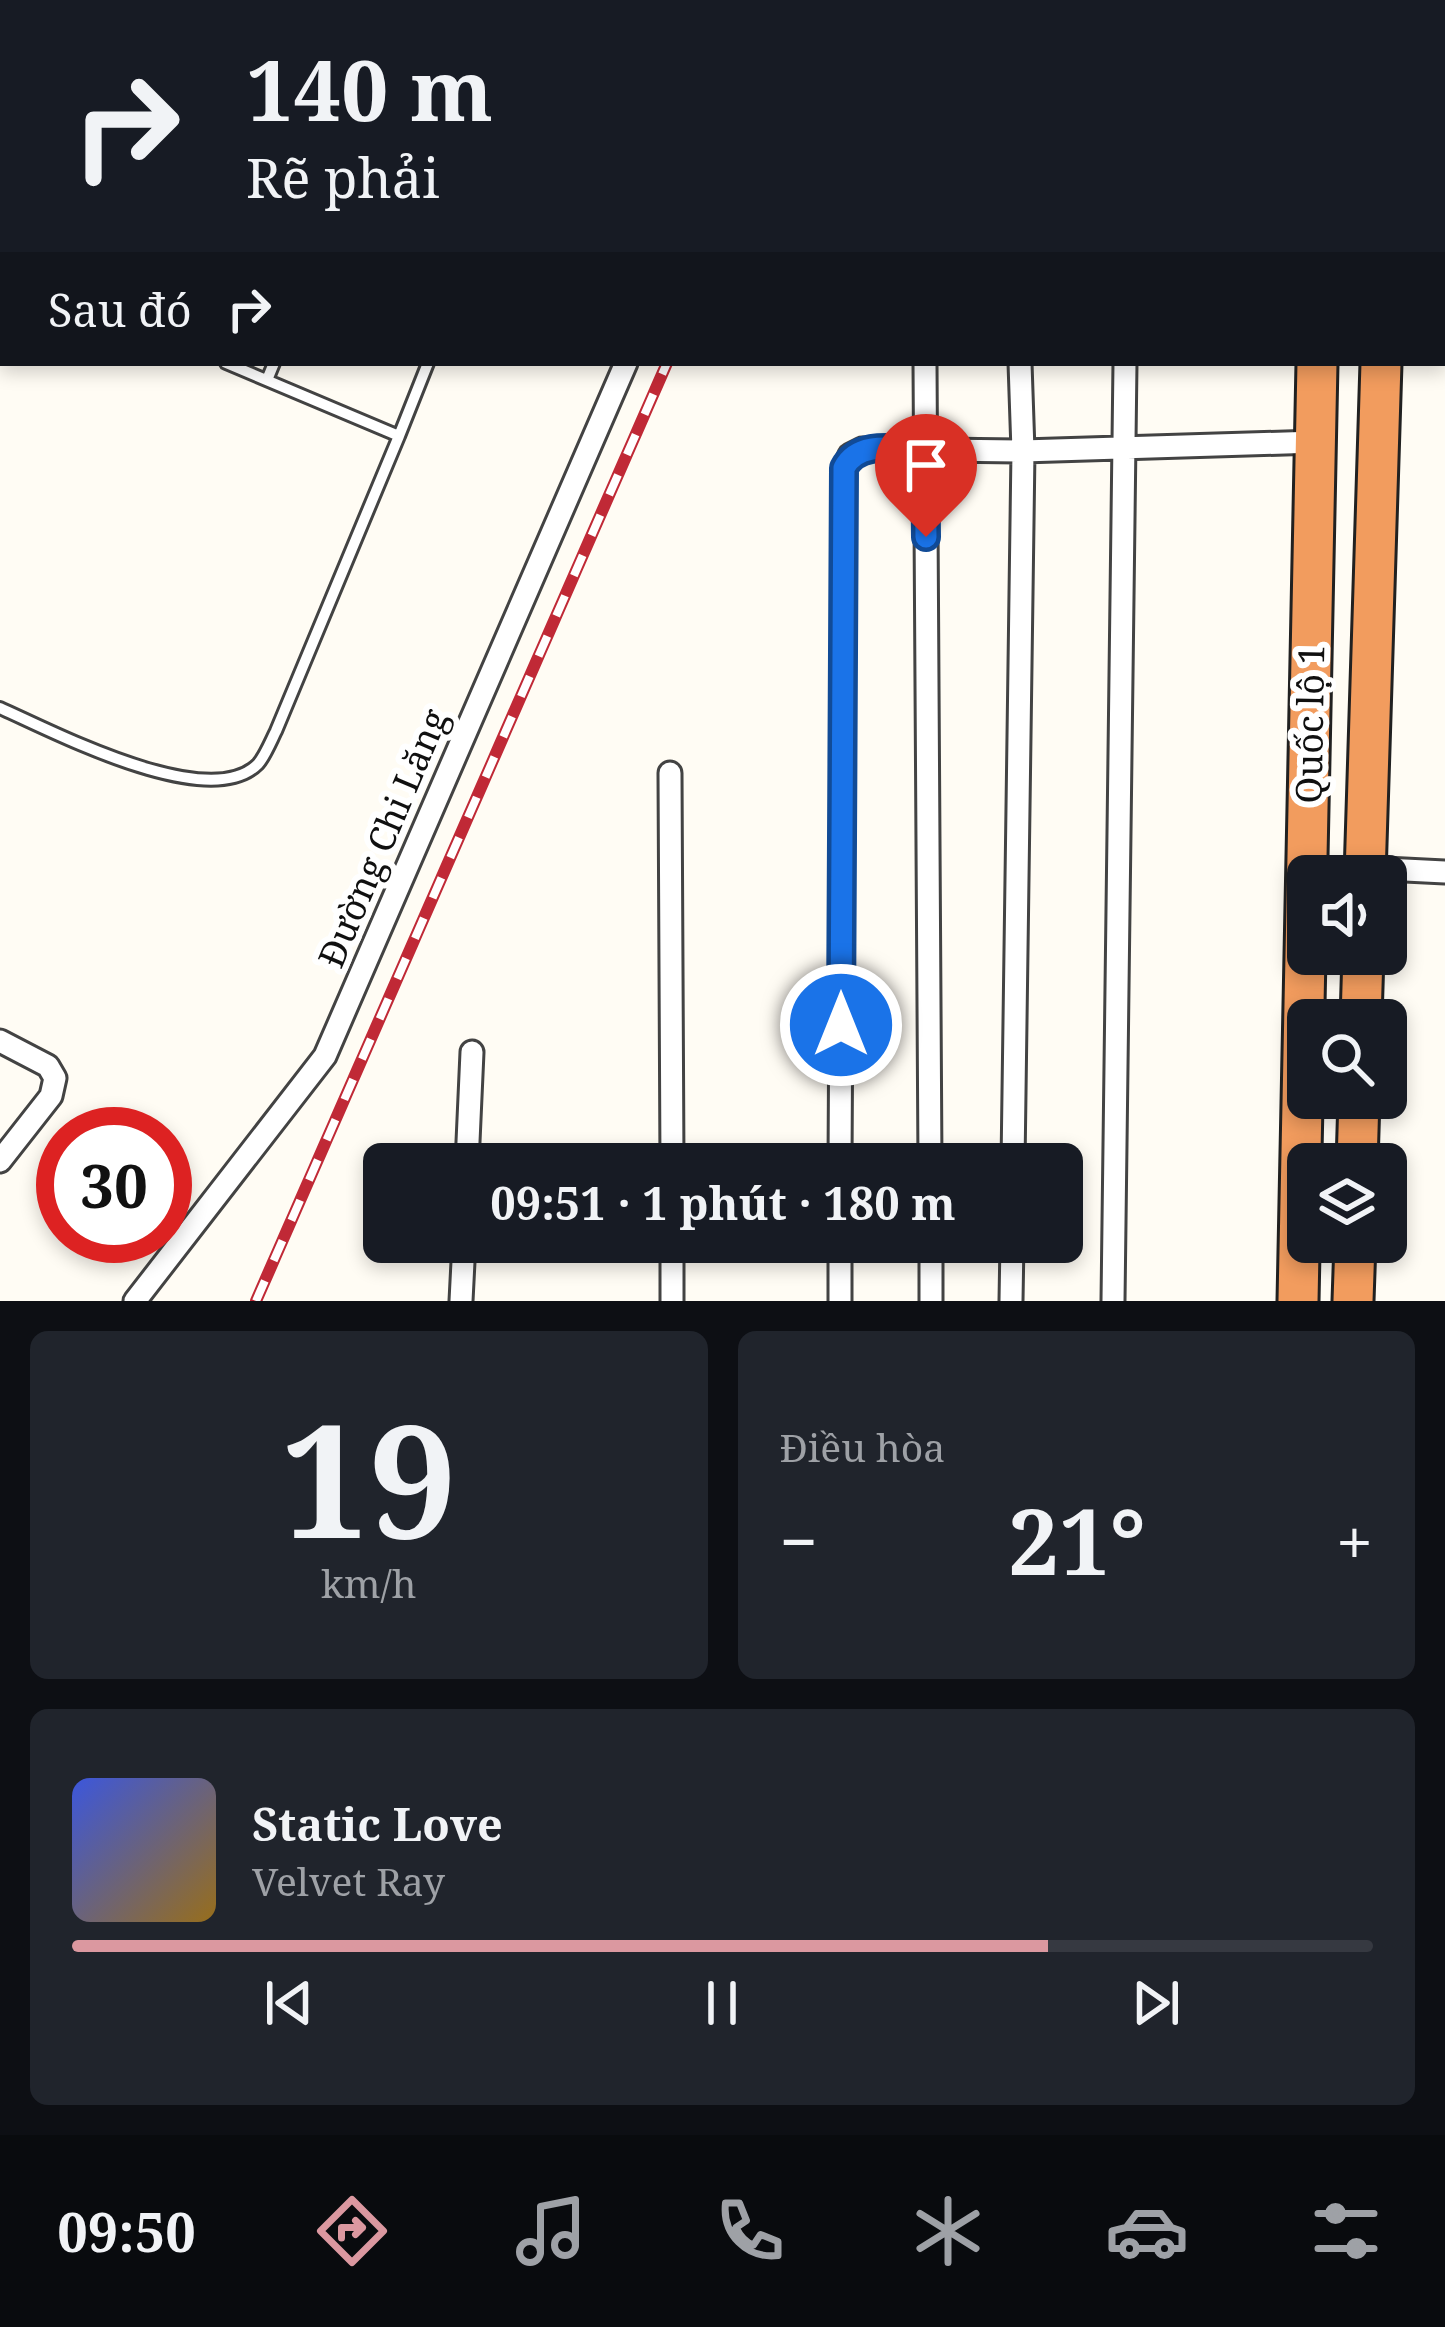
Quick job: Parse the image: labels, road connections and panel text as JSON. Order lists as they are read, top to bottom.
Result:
{
  "streets": {
    "highway": ["Quốc lộ 1"],
    "street": ["Đường Chi Lăng"]
  },
  "page": {
    "turn": ["140 m", "Rẽ phải"],
    "then": "Sau đó",
    "limit": "30",
    "trip": "09:51 · 1 phút · 180 m",
    "tile": [
      ["19", "km/h"],
      "Điều hòa"
    ],
    "heat": ["−", "21°", "+"],
    "song": ["Static Love", "Velvet Ray"],
    "tabs": "09:50"
  }
}
